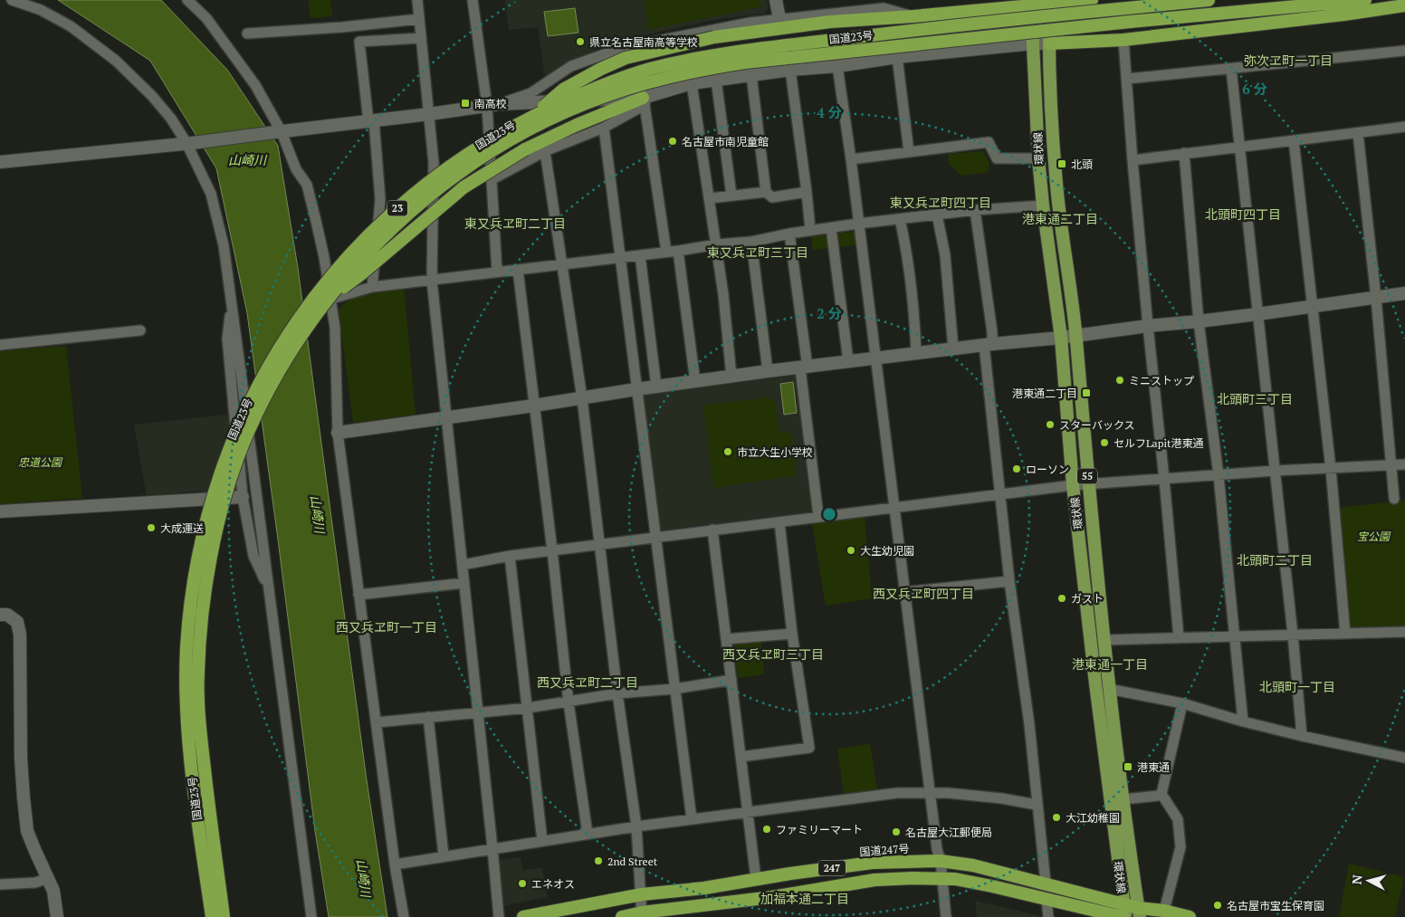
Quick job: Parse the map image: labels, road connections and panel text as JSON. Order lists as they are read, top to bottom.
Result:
{
  "streets": {
    "highway": [
      "国道23号",
      "23",
      "国道247号",
      "247"
    ],
    "main road": ["環状線", "55"]
  },
  "crossings": [
    ["環状線", "国道247号"]
  ],
  "districts": [
    "弥次ヱ町一丁目",
    "東又兵ヱ町四丁目",
    "北頭町四丁目",
    "港東通二丁目",
    "東又兵ヱ町二丁目",
    "東又兵ヱ町三丁目",
    "北頭町三丁目",
    "北頭町二丁目",
    "西又兵ヱ町四丁目",
    "西又兵ヱ町一丁目",
    "西又兵ヱ町三丁目",
    "港東通一丁目",
    "西又兵ヱ町二丁目",
    "北頭町一丁目",
    "加福本通二丁目"
  ],
  "water": ["山崎川"],
  "parks": ["忠道公園", "宝公園"],
  "places": {
    "other": [
      "県立名古屋南高等学校",
      "名古屋市南児童館",
      "ミニストップ",
      "スターバックス",
      "セルフLapit港東通",
      "市立大生小学校",
      "ローソン",
      "大成運送",
      "大生幼児園",
      "ガスト",
      "大江幼稚園",
      "ファミリーマート",
      "名古屋大江郵便局",
      "2nd Street",
      "エネオス",
      "名古屋市宝生保育園"
    ],
    "transit": [
      "南高校",
      "北頭",
      "港東通二丁目",
      "港東通"
    ]
  },
  "north": "left",
  "rings": ["6 分", "4 分", "2 分"]
}
